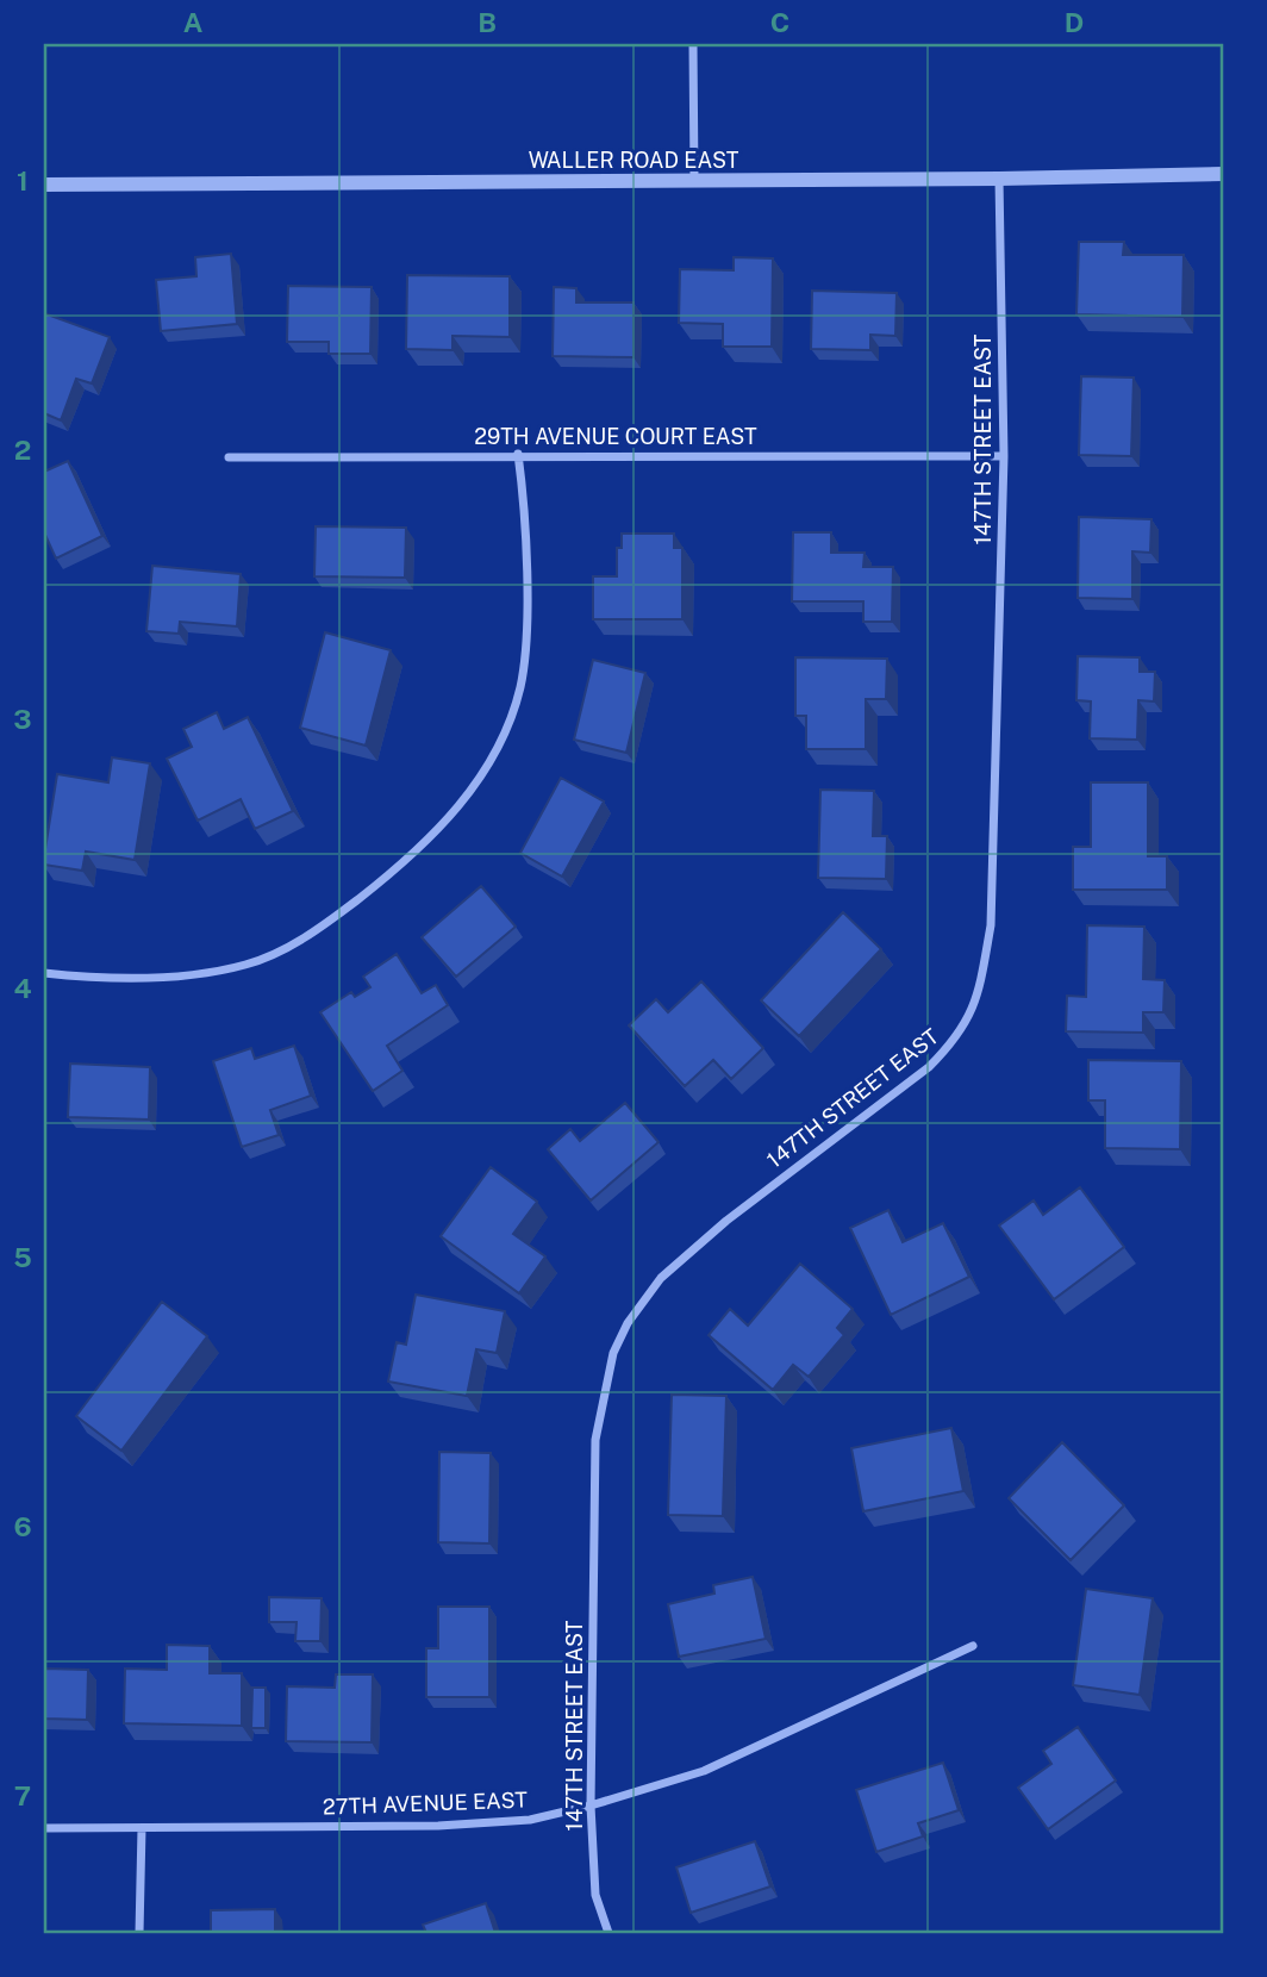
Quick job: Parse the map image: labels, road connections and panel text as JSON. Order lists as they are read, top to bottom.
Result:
{
  "streets": {
    "street": [
      "WALLER ROAD EAST",
      "29TH AVENUE COURT EAST",
      "147TH STREET EAST",
      "27TH AVENUE EAST"
    ]
  },
  "crossings": [
    ["WALLER ROAD EAST", "147TH STREET EAST"],
    ["29TH AVENUE COURT EAST", "147TH STREET EAST"],
    ["147TH STREET EAST", "27TH AVENUE EAST"]
  ],
  "grid": {
    "columns": [
      "A",
      "B",
      "C",
      "D"
    ],
    "rows": [
      "1",
      "2",
      "3",
      "4",
      "5",
      "6",
      "7"
    ]
  }
}
